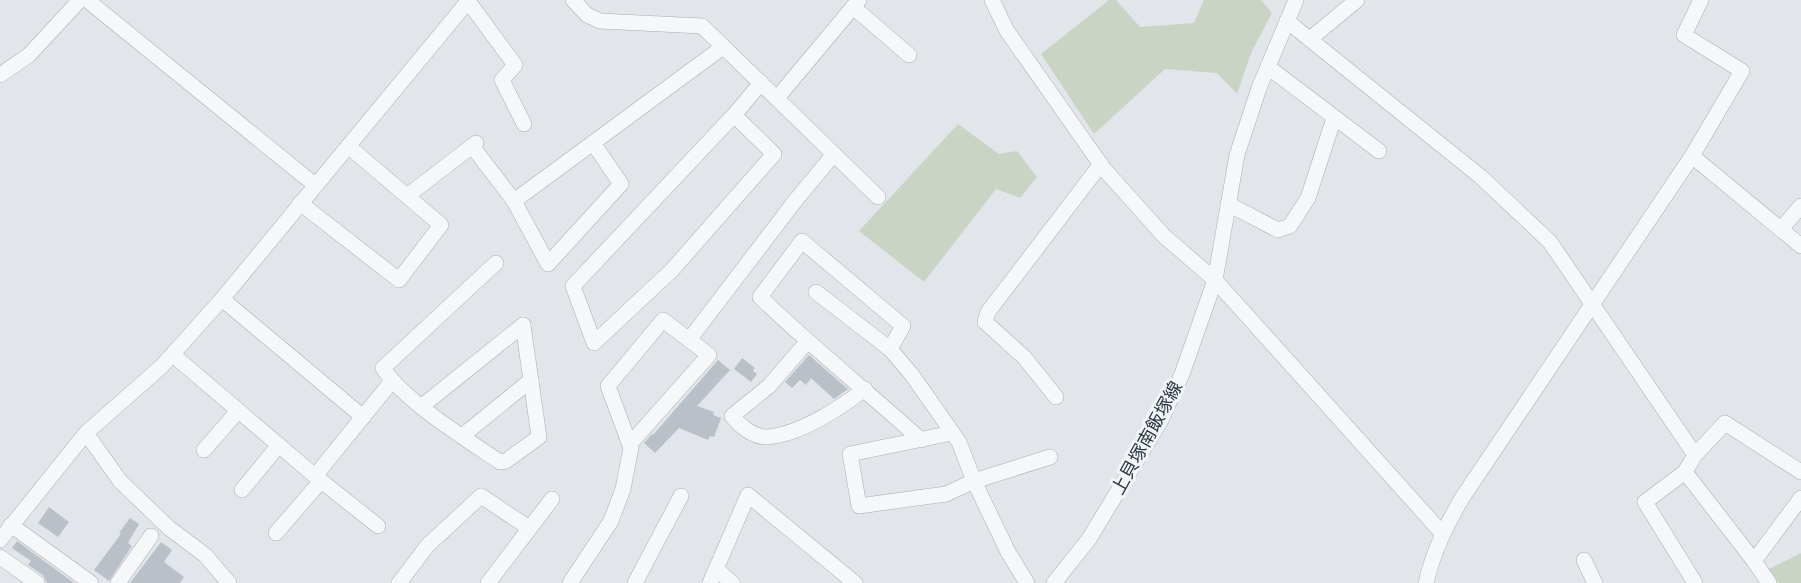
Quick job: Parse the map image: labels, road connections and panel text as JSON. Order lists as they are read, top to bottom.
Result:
{
  "streets": {
    "street": ["上貝塚南飯塚線"]
  }
}
